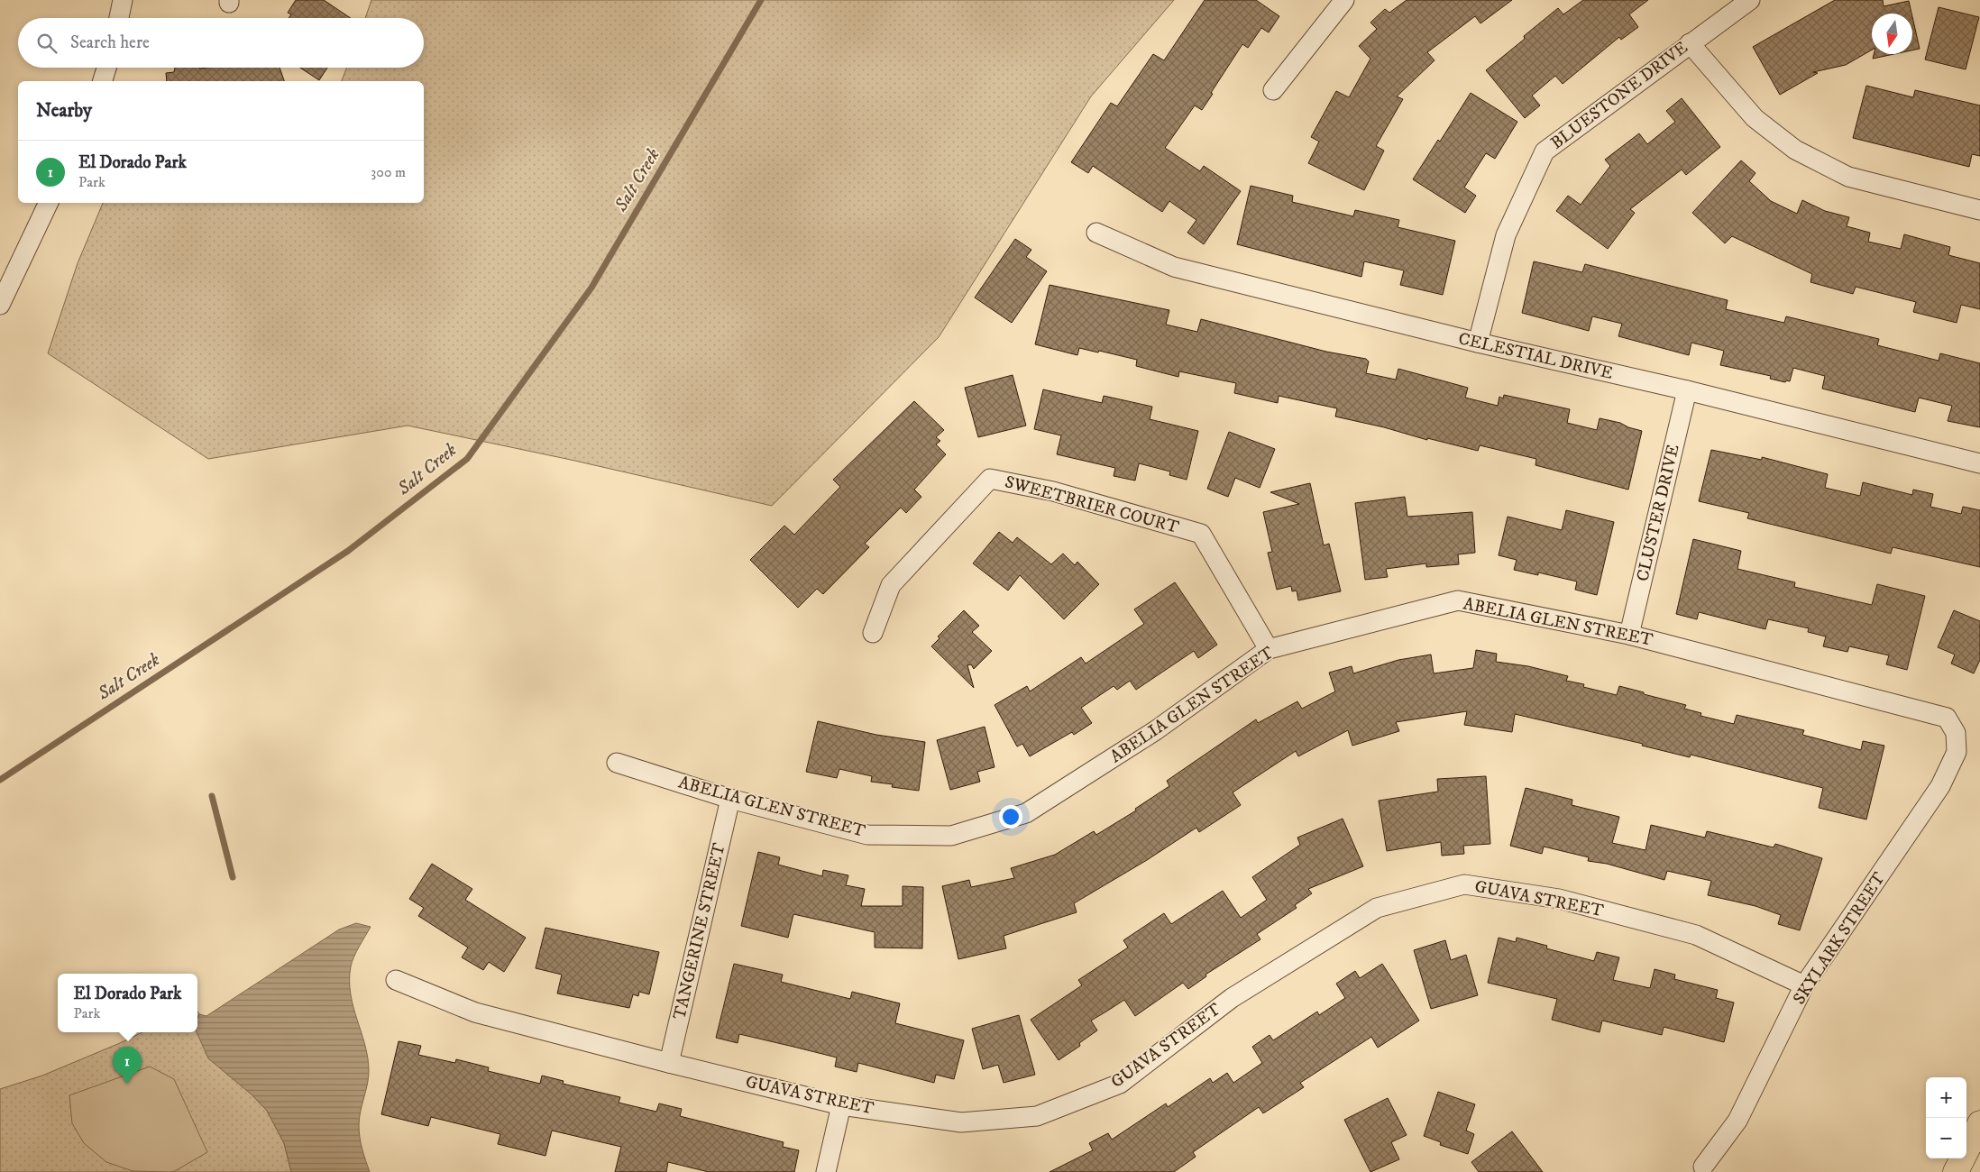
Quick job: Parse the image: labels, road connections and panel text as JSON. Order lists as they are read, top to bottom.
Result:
{
  "streets": {
    "street": [
      "BLUESTONE DRIVE",
      "CELESTIAL DRIVE",
      "SWEETBRIER COURT",
      "CLUSTER DRIVE",
      "ABELIA GLEN STREET",
      "GUAVA STREET",
      "TANGERINE STREET",
      "SKYLARK STREET"
    ]
  },
  "crossings": [
    ["BLUESTONE DRIVE", "CELESTIAL DRIVE"],
    ["CELESTIAL DRIVE", "CLUSTER DRIVE"],
    ["SWEETBRIER COURT", "ABELIA GLEN STREET"],
    ["CLUSTER DRIVE", "ABELIA GLEN STREET"],
    ["ABELIA GLEN STREET", "TANGERINE STREET"],
    ["ABELIA GLEN STREET", "SKYLARK STREET"],
    ["GUAVA STREET", "TANGERINE STREET"],
    ["GUAVA STREET", "SKYLARK STREET"]
  ],
  "water": ["Salt Creek"],
  "north": "bottom",
  "page": {
    "search": "Search here",
    "heading": "Nearby",
    "list": [
      {
        "mark": "1",
        "name": "El Dorado Park",
        "note": "Park",
        "value": "300 m"
      }
    ],
    "popup": ["El Dorado Park", "Park"],
    "pins": "1",
    "map_buttons": ["+", "−"]
  }
}
